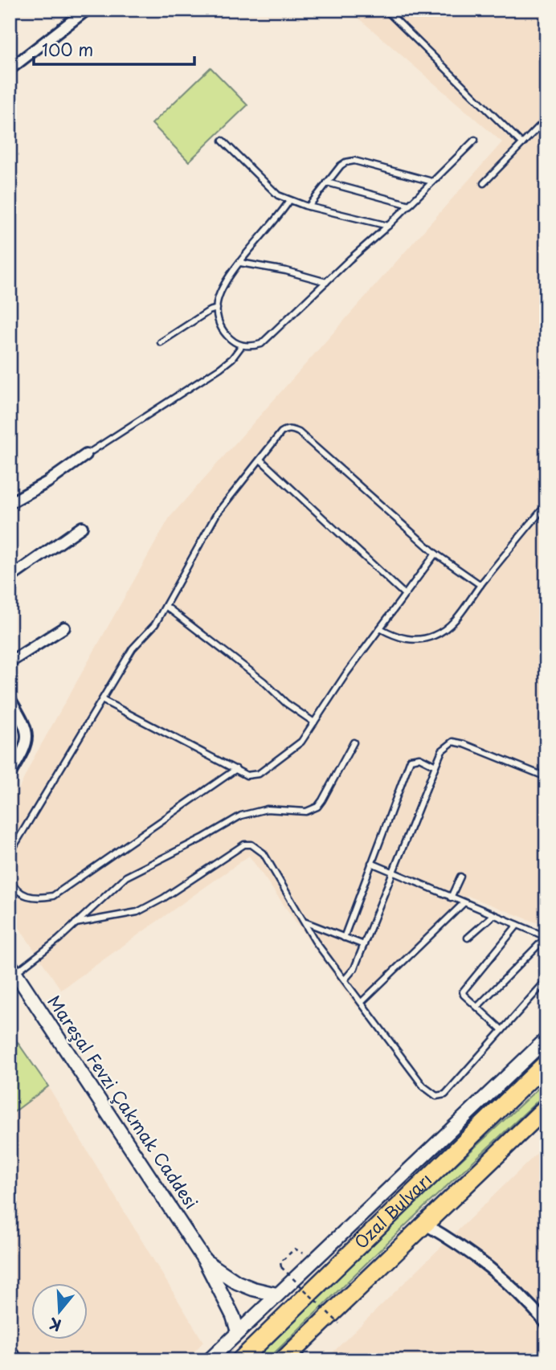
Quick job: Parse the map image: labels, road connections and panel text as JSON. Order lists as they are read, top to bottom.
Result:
{
  "streets": {
    "highway": ["Özal Bulvarı"],
    "street": ["Mareşal Fevzi Çakmak Caddesi"]
  },
  "scale_bar": "100 m",
  "north": "bottom"
}
